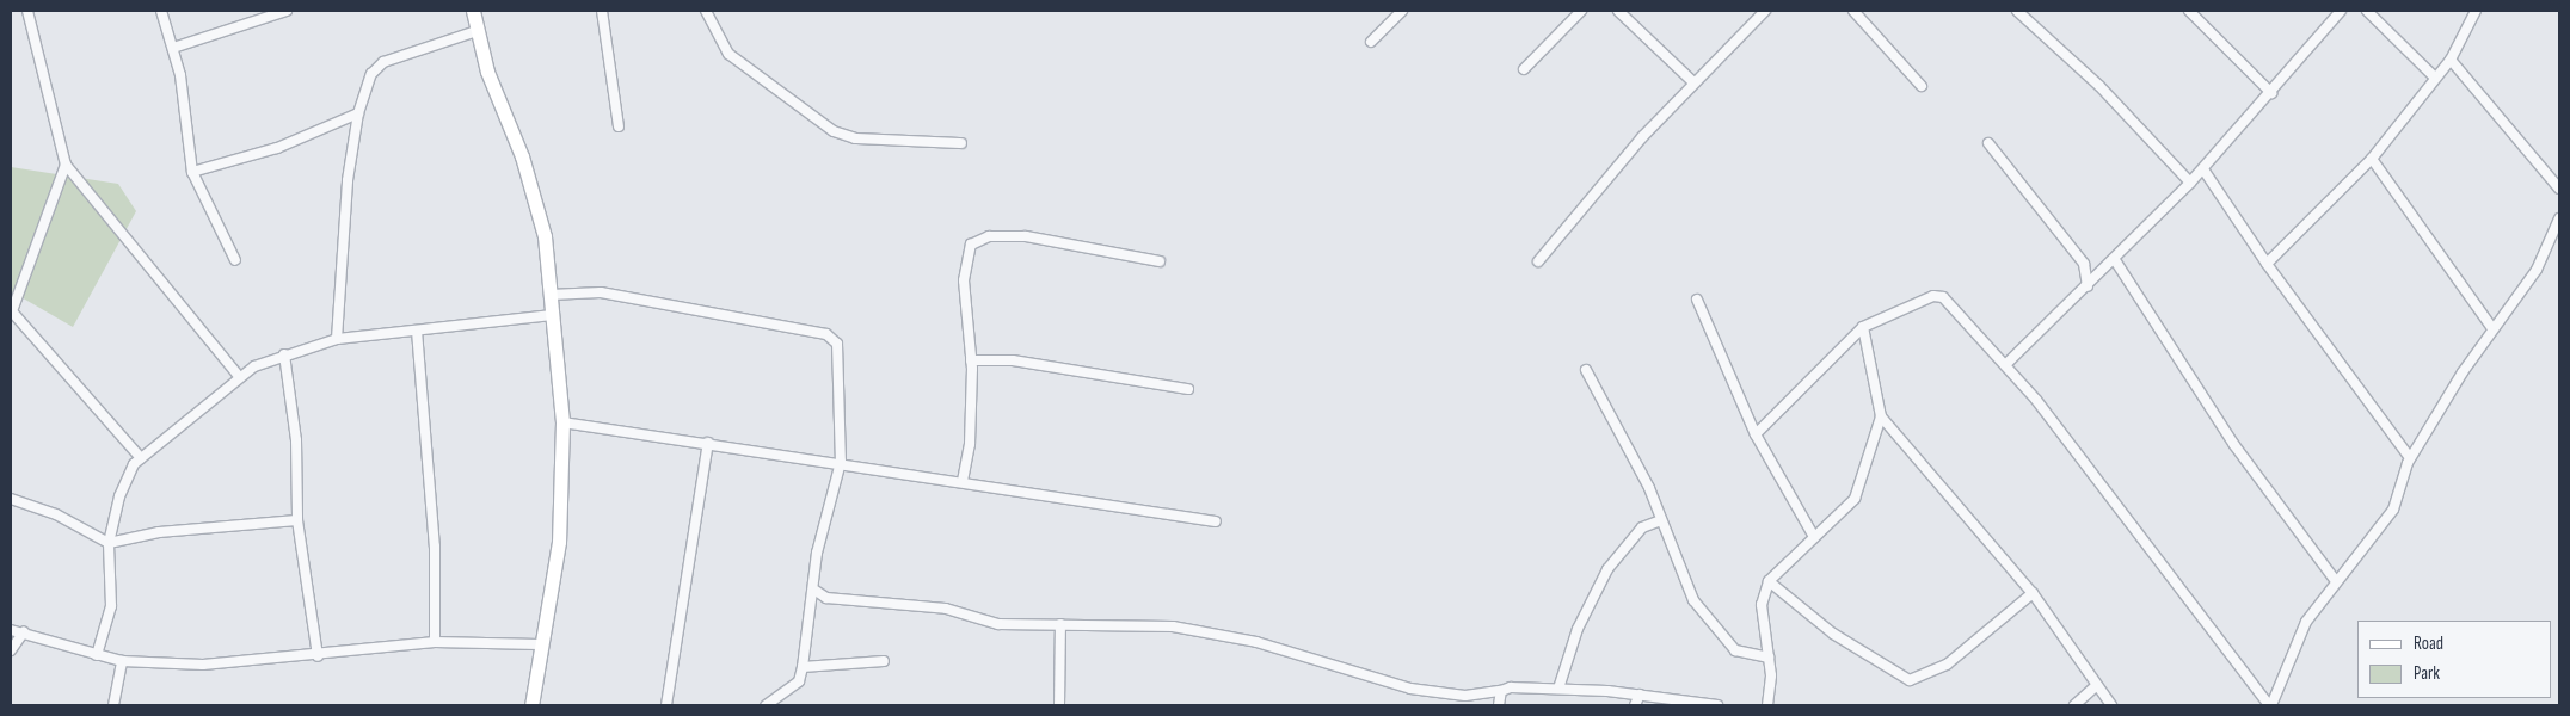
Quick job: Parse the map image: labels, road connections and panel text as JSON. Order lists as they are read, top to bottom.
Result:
{
  "legend": ["Road", "Park"]
}
